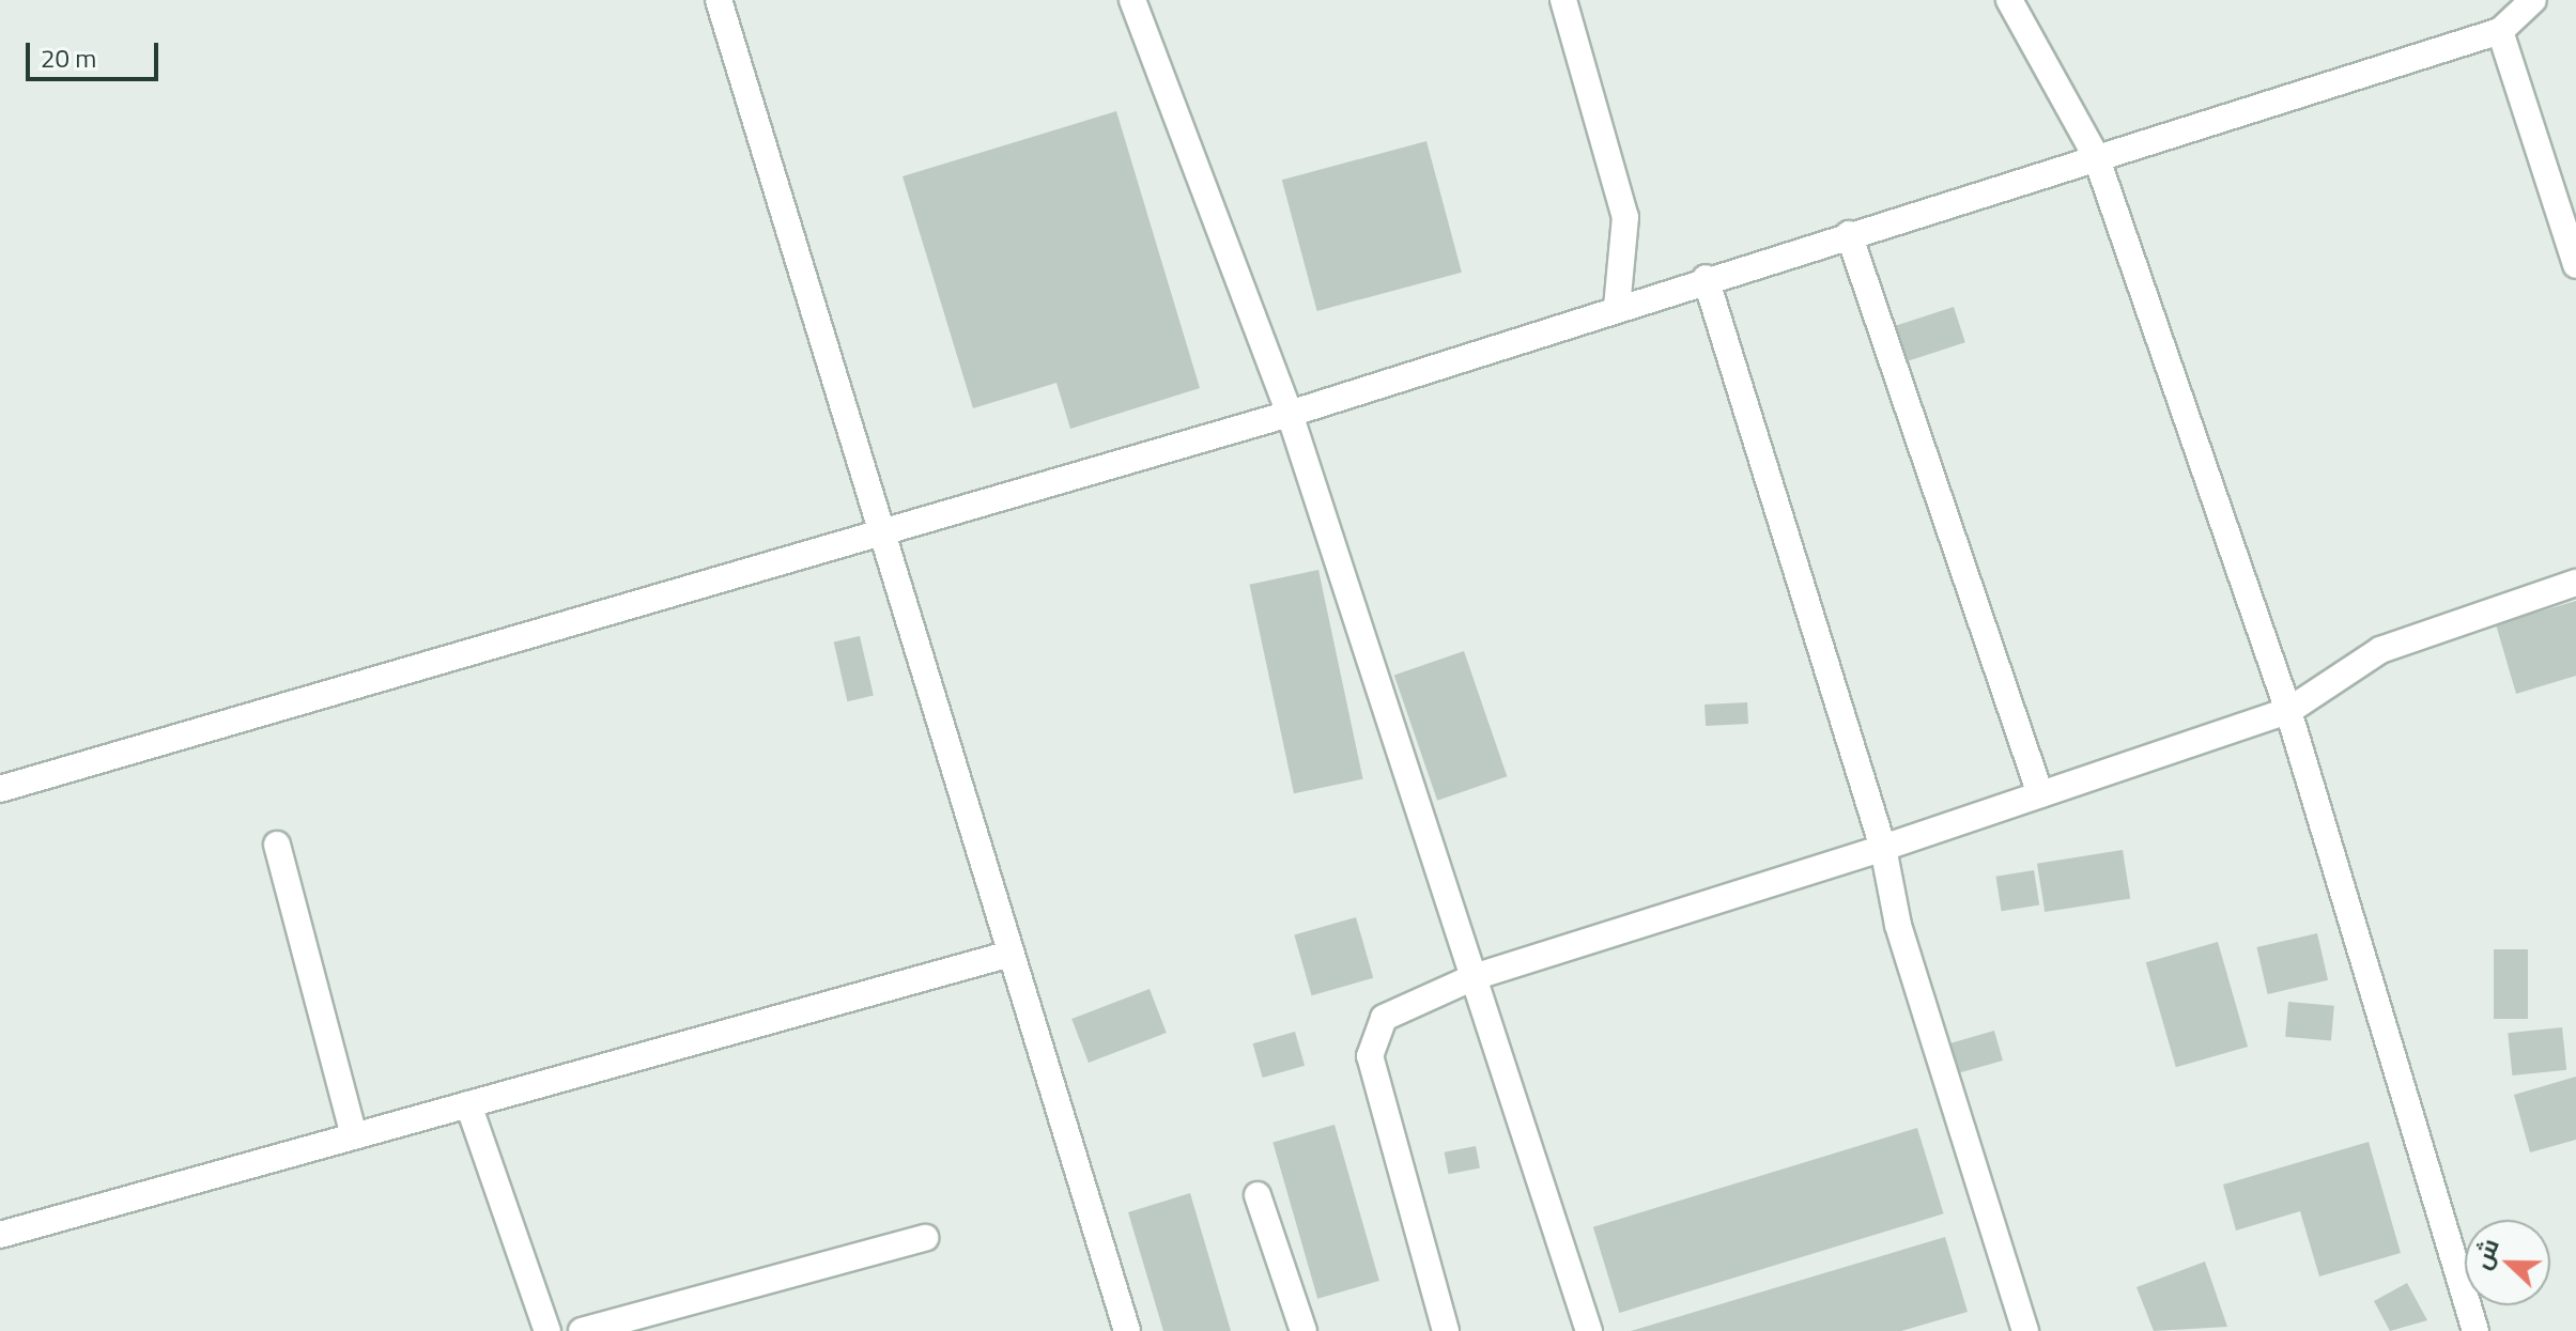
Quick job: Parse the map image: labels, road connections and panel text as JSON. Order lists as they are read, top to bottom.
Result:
{
  "scale_bar": "20 m",
  "north": "left"
}
